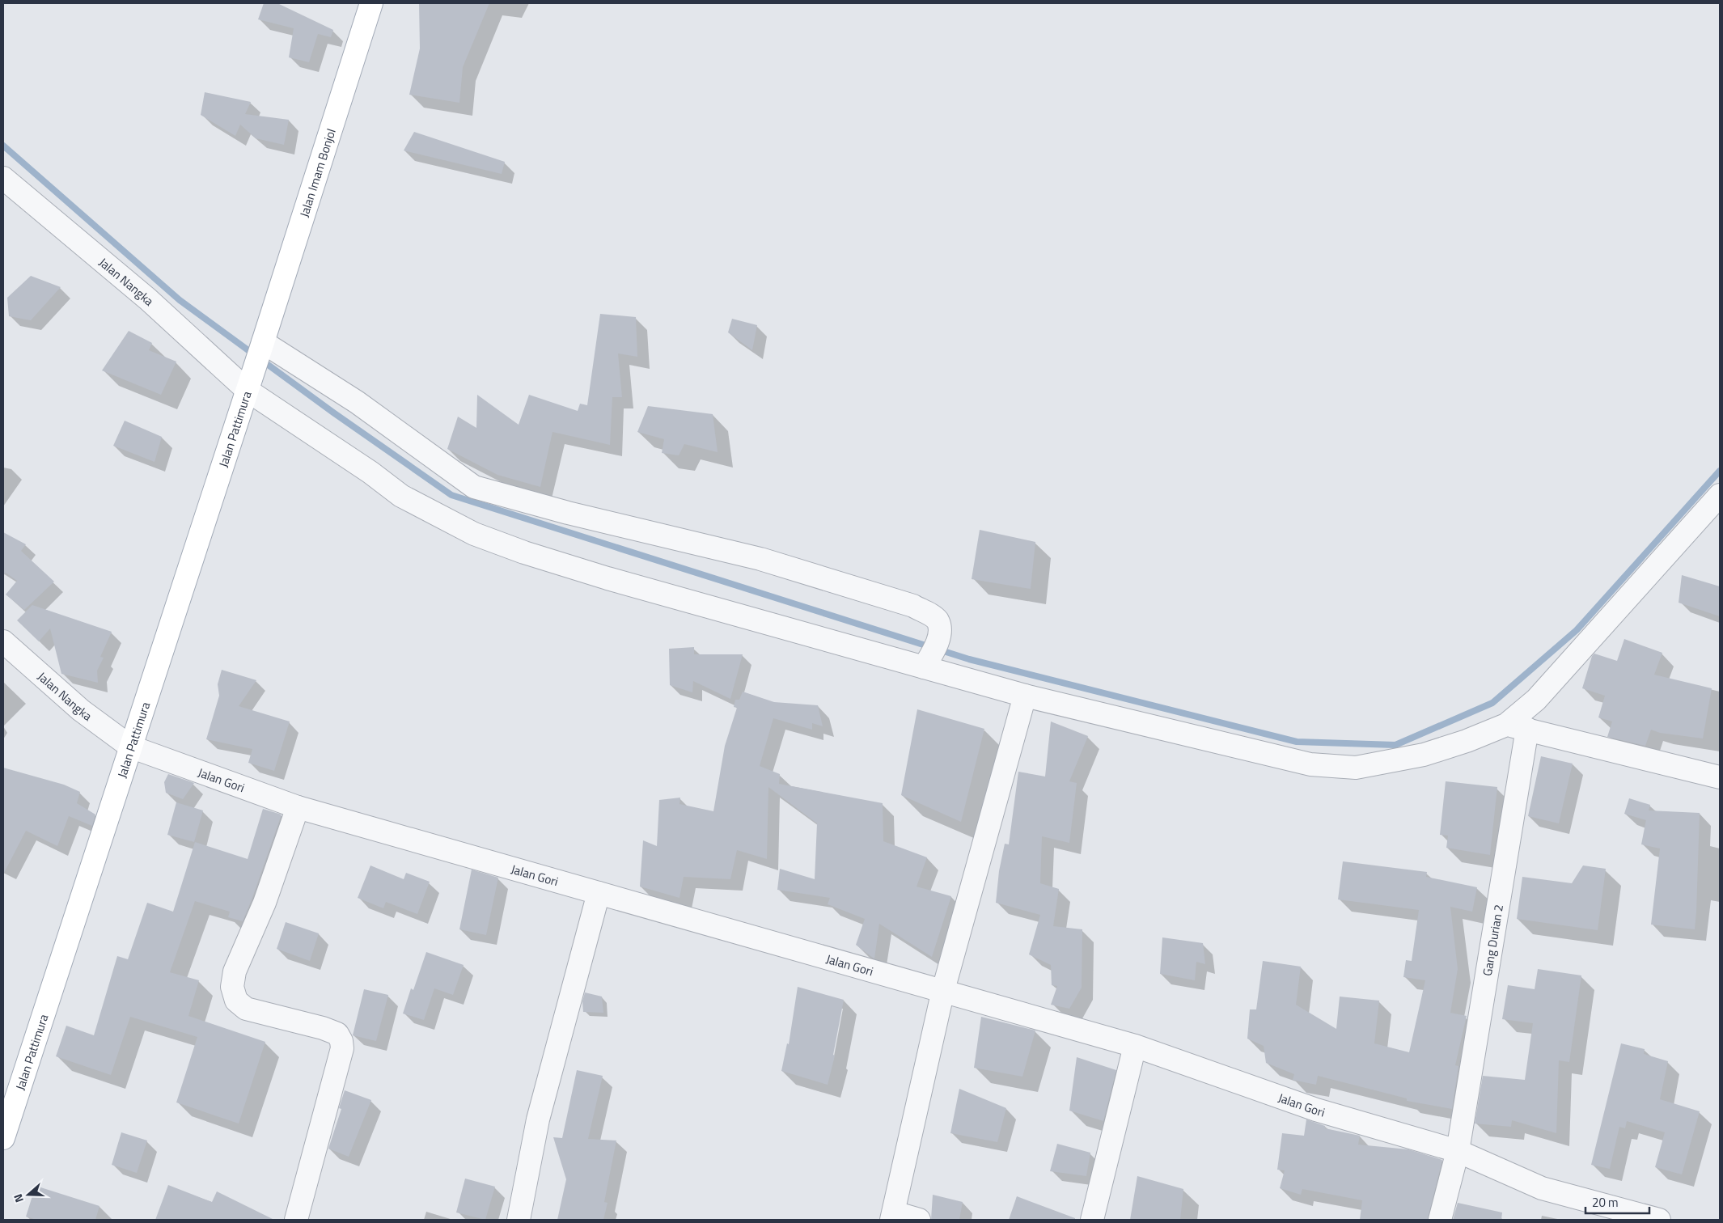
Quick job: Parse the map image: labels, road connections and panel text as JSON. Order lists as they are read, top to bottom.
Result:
{
  "streets": {
    "main road": ["Jalan Imam Bonjol", "Jalan Pattimura"],
    "street": ["Jalan Nangka", "Jalan Gori", "Gang Durian 2"]
  },
  "crossings": [
    ["Jalan Imam Bonjol", "Jalan Pattimura"],
    ["Jalan Nangka", "Jalan Pattimura"],
    ["Jalan Nangka", "Jalan Gori"],
    ["Jalan Nangka", "Gang Durian 2"],
    ["Jalan Pattimura", "Jalan Gori"],
    ["Jalan Gori", "Gang Durian 2"]
  ],
  "scale_bar": "20 m",
  "north": "left"
}
